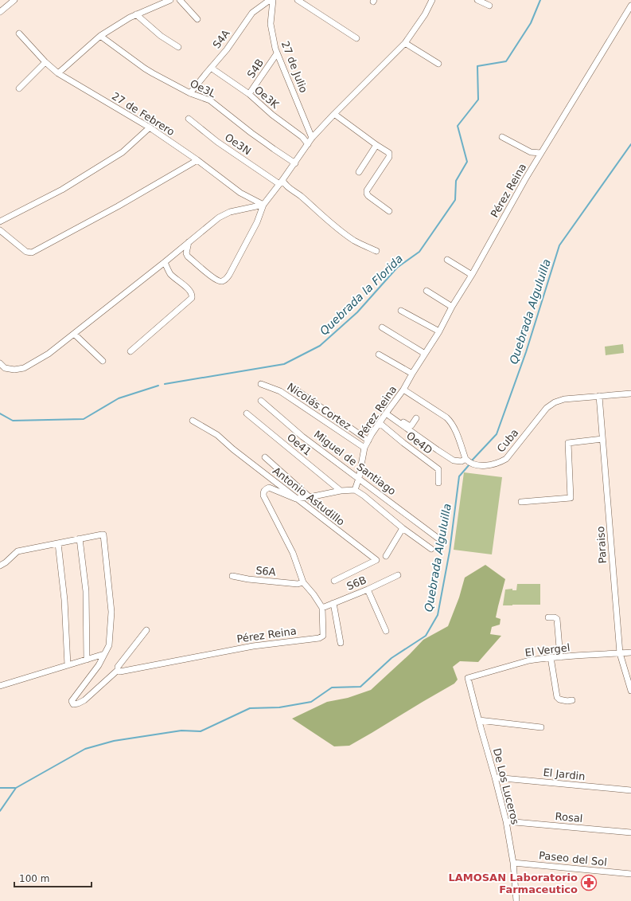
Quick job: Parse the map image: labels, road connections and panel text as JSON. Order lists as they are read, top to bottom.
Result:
{
  "streets": {
    "street": [
      "S4A",
      "27 de Julio",
      "S4B",
      "Oe3L",
      "Oe3K",
      "27 de Febrero",
      "Oe3N",
      "Pérez Reina",
      "Nicolás Cortez",
      "Cuba",
      "Oe4D",
      "Oe41",
      "Miguel de Santiago",
      "Antonio Astudillo",
      "Paraiso",
      "S6A",
      "S6B",
      "El Vergel",
      "El Jardin",
      "De Los Luceros",
      "Rosal",
      "Paseo del Sol"
    ]
  },
  "crossings": [
    ["S4A", "Oe3L"],
    ["S4A", "Oe3K"],
    ["27 de Julio", "S4B"],
    ["S4B", "Oe3K"],
    ["Pérez Reina", "Nicolás Cortez"],
    ["Pérez Reina", "Oe4D"],
    ["Pérez Reina", "Miguel de Santiago"],
    ["Pérez Reina", "S6B"],
    ["Cuba", "Paraiso"],
    ["Paraiso", "El Vergel"],
    ["El Vergel", "De Los Luceros"],
    ["El Jardin", "De Los Luceros"],
    ["De Los Luceros", "Rosal"],
    ["De Los Luceros", "Paseo del Sol"]
  ],
  "water": ["Quebrada la Florida", "Quebrada Alguluilla"],
  "places": {
    "pharmacy": ["LAMOSAN Laboratorio Farmaceutico"]
  },
  "scale_bar": "100 m"
}
